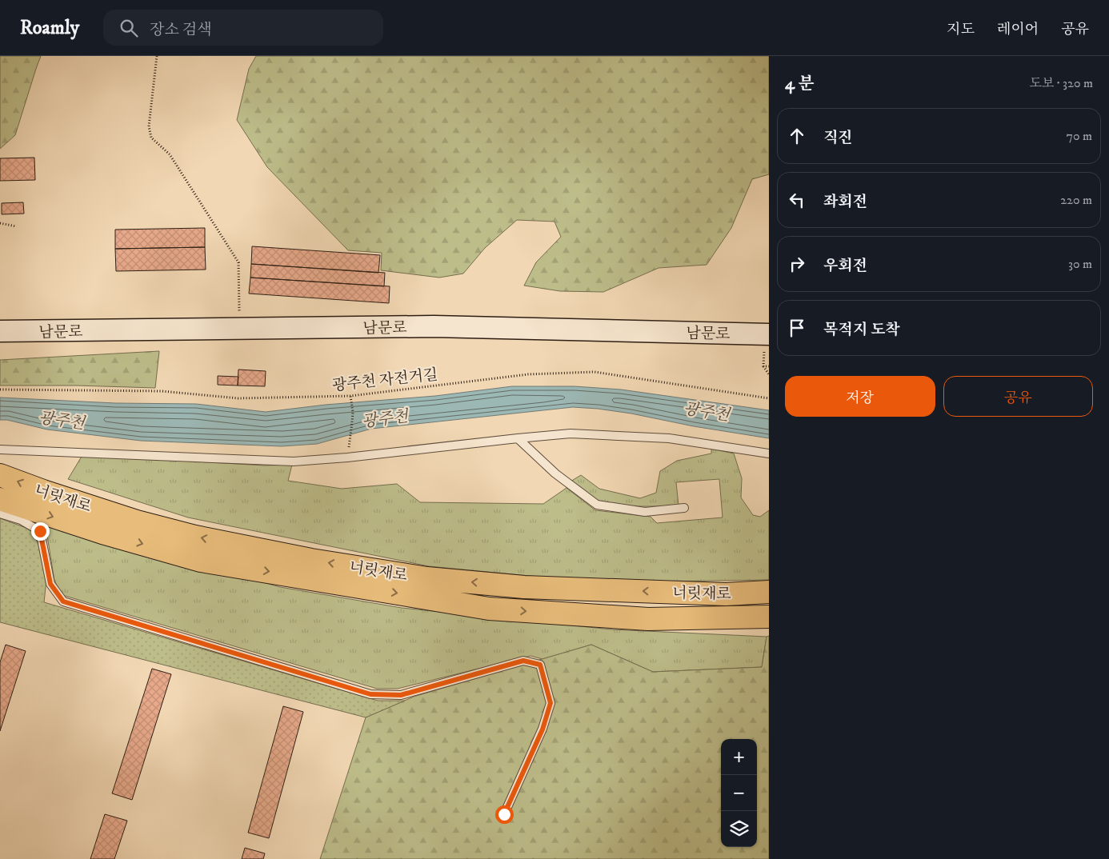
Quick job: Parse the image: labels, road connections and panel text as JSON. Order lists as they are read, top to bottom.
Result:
{
  "streets": {
    "highway": ["너릿재로"],
    "street": ["남문로"],
    "path": ["광주천 자전거길"]
  },
  "water": ["광주천"],
  "page": {
    "header": "Roamly",
    "search": "장소 검색",
    "nav": ["지도", "레이어", "공유"],
    "heading": ["4 분", "도보 · 320 m"],
    "list": [
      ["직진", "70 m"],
      ["좌회전", "220 m"],
      ["우회전", "30 m"],
      "목적지 도착"
    ],
    "buttons": ["저장", "공유"],
    "map_buttons": ["+", "−"]
  }
}
